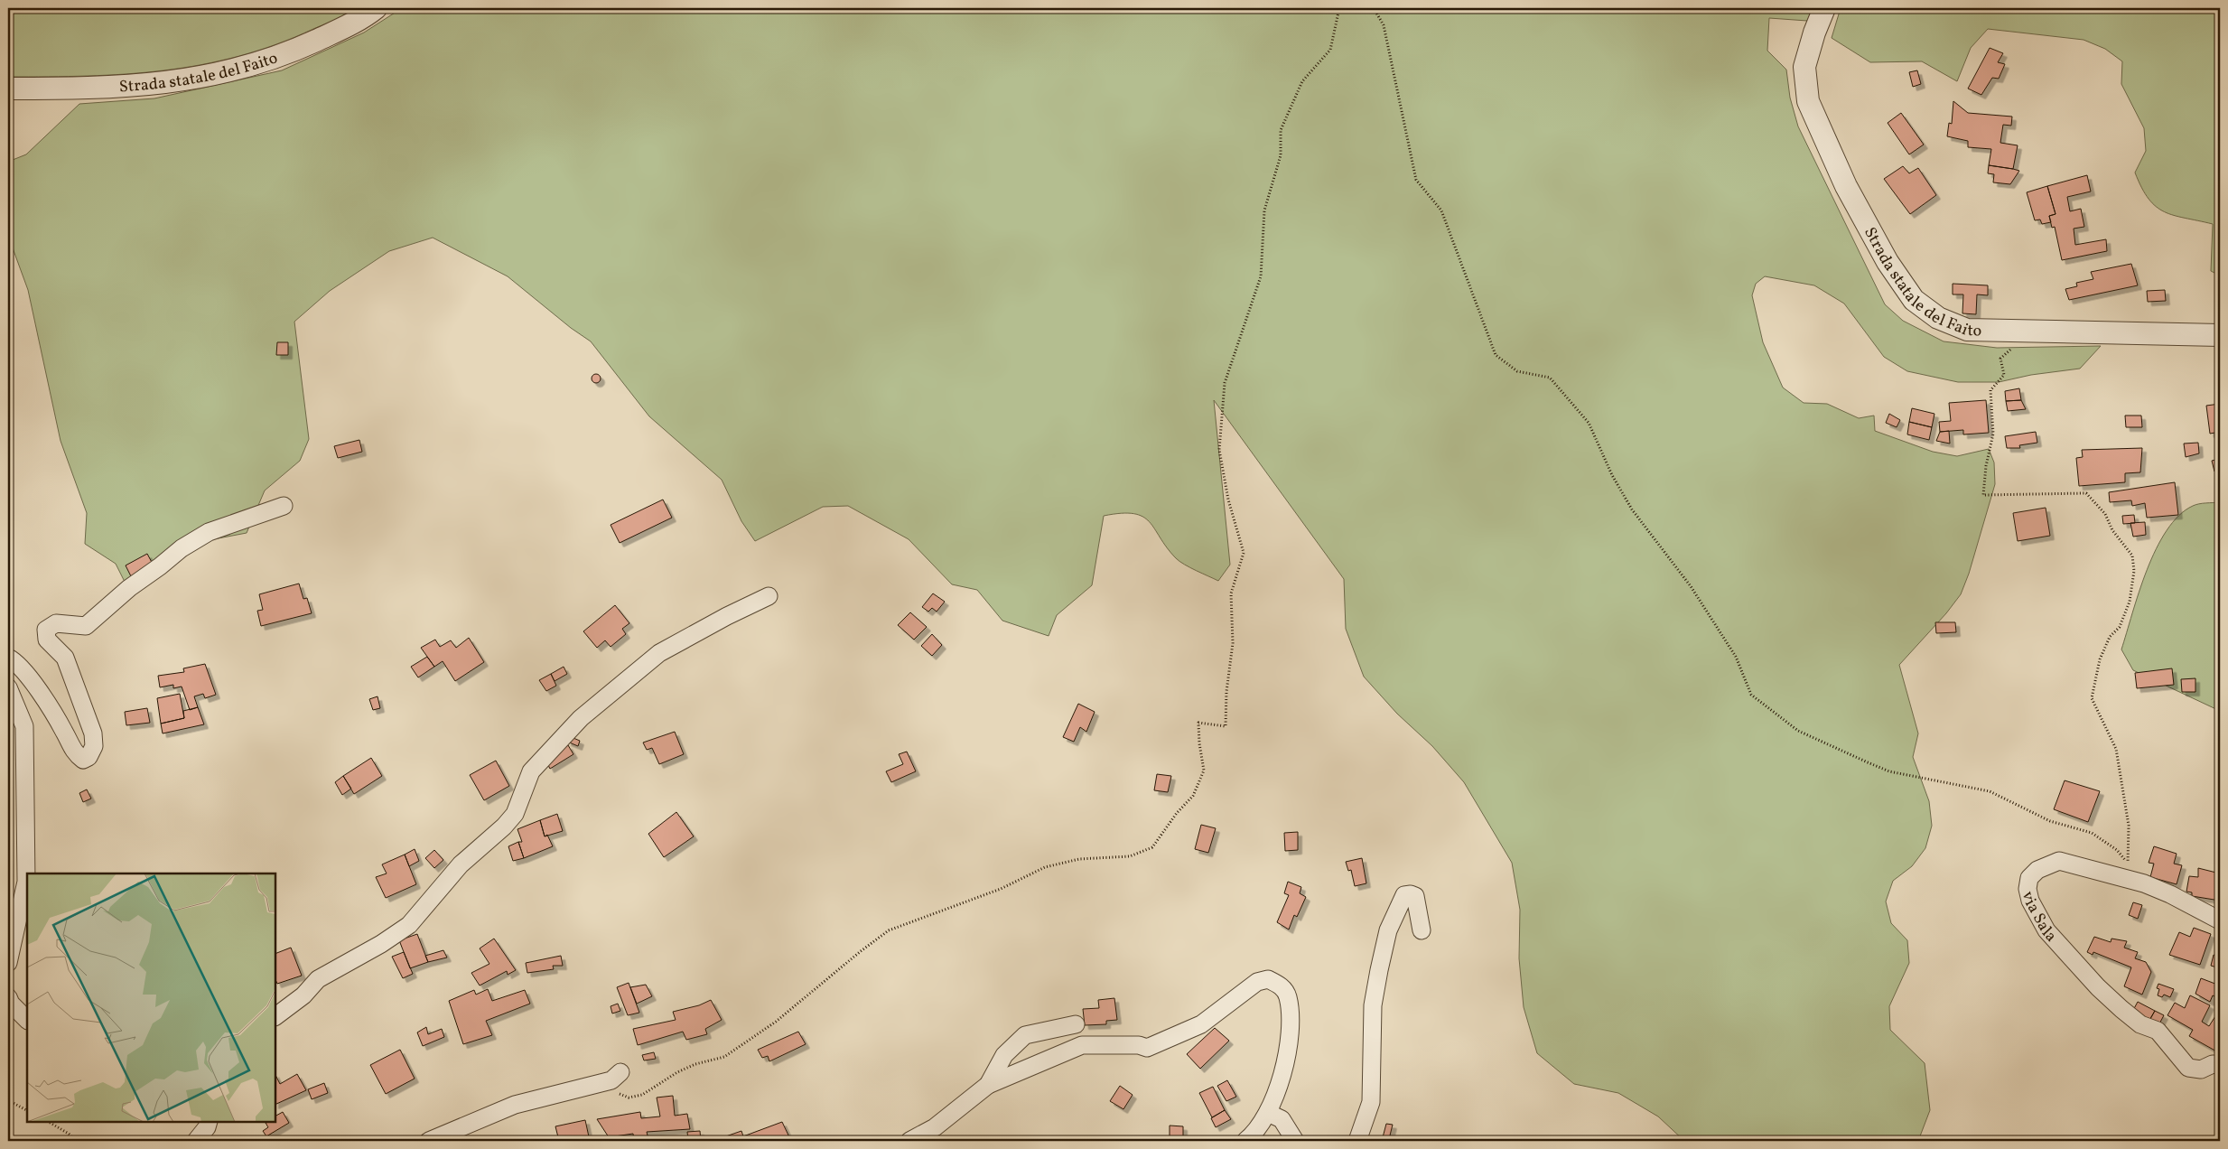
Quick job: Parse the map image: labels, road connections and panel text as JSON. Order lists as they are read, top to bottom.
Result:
{
  "streets": {
    "street": ["Strada statale del Faito", "via Sala"]
  }
}
